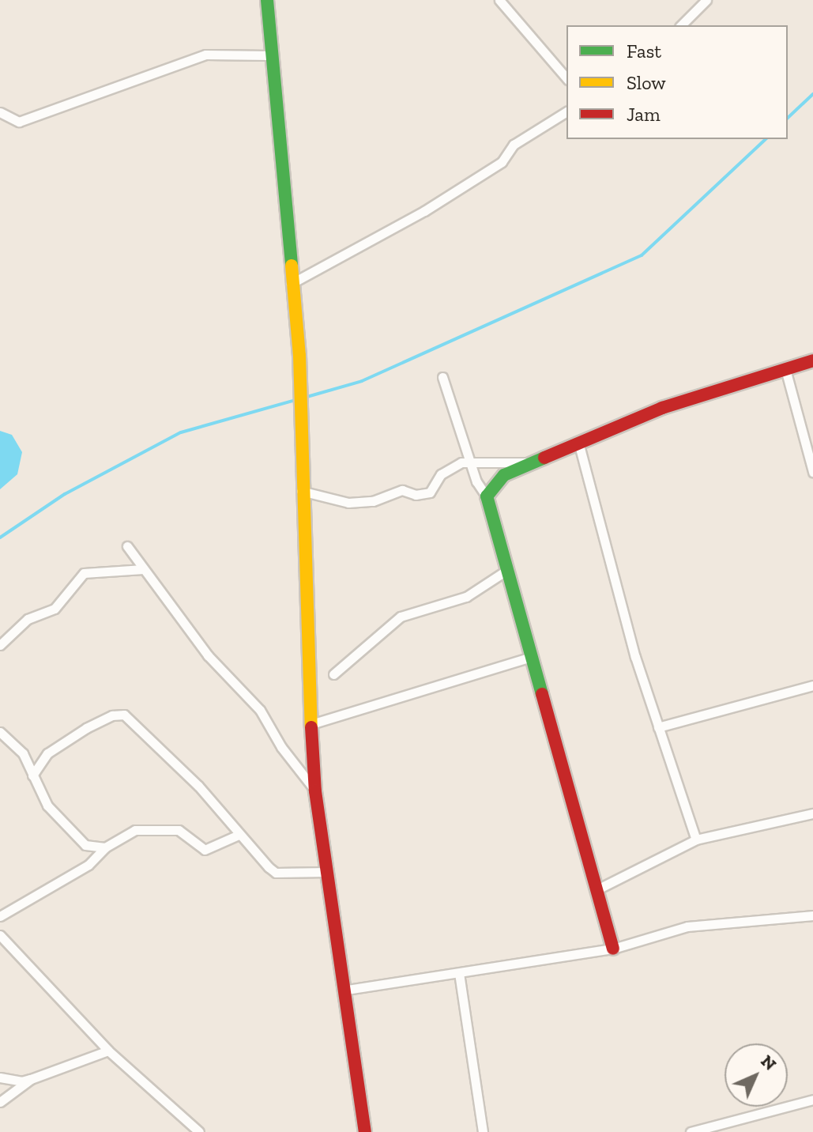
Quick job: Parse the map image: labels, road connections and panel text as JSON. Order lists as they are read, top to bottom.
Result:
{
  "legend": ["Fast", "Slow", "Jam"],
  "north": "top right"
}
